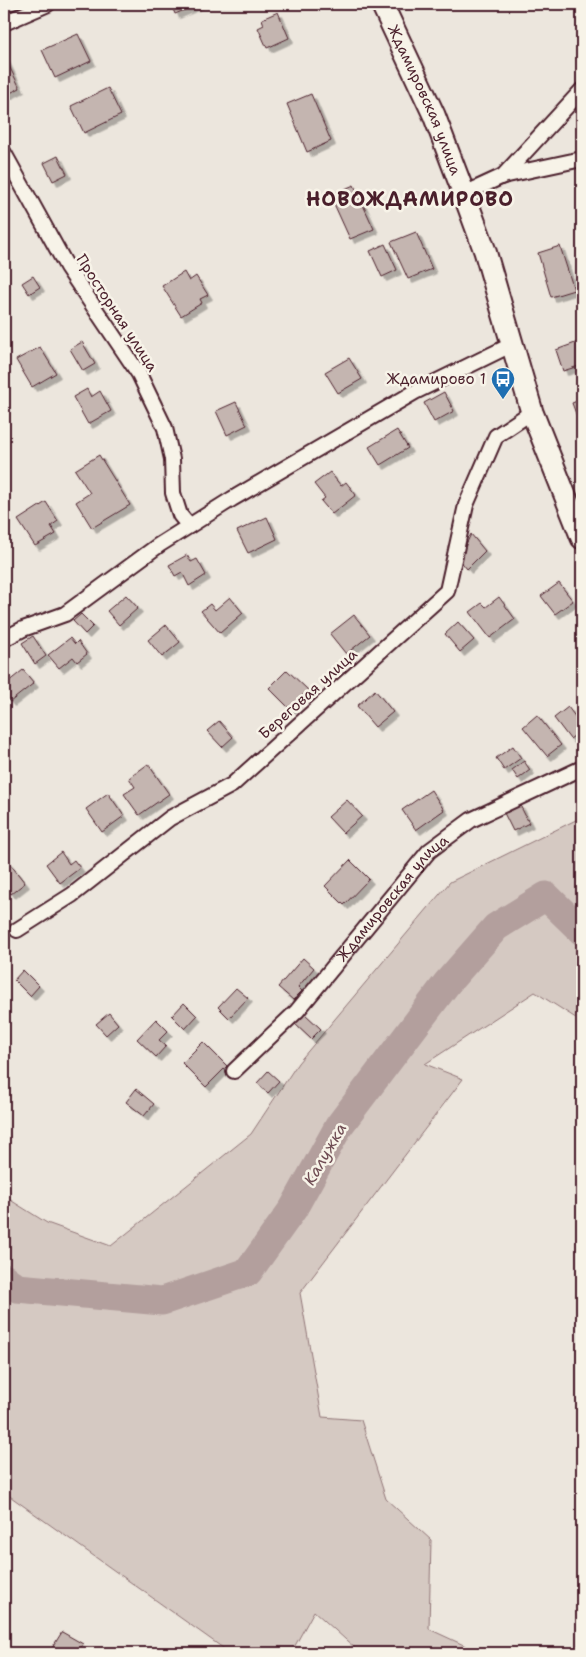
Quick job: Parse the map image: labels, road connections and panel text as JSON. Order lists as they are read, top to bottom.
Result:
{
  "streets": {
    "main road": ["Ждамировская улица"],
    "street": ["Просторная улица", "Береговая улица"]
  },
  "crossings": [
    ["Ждамировская улица", "Береговая улица"]
  ],
  "districts": ["НОВОЖДАМИРОВО"],
  "water": ["Калужка"],
  "places": {
    "bus stop": ["Ждамирово 1"]
  }
}
